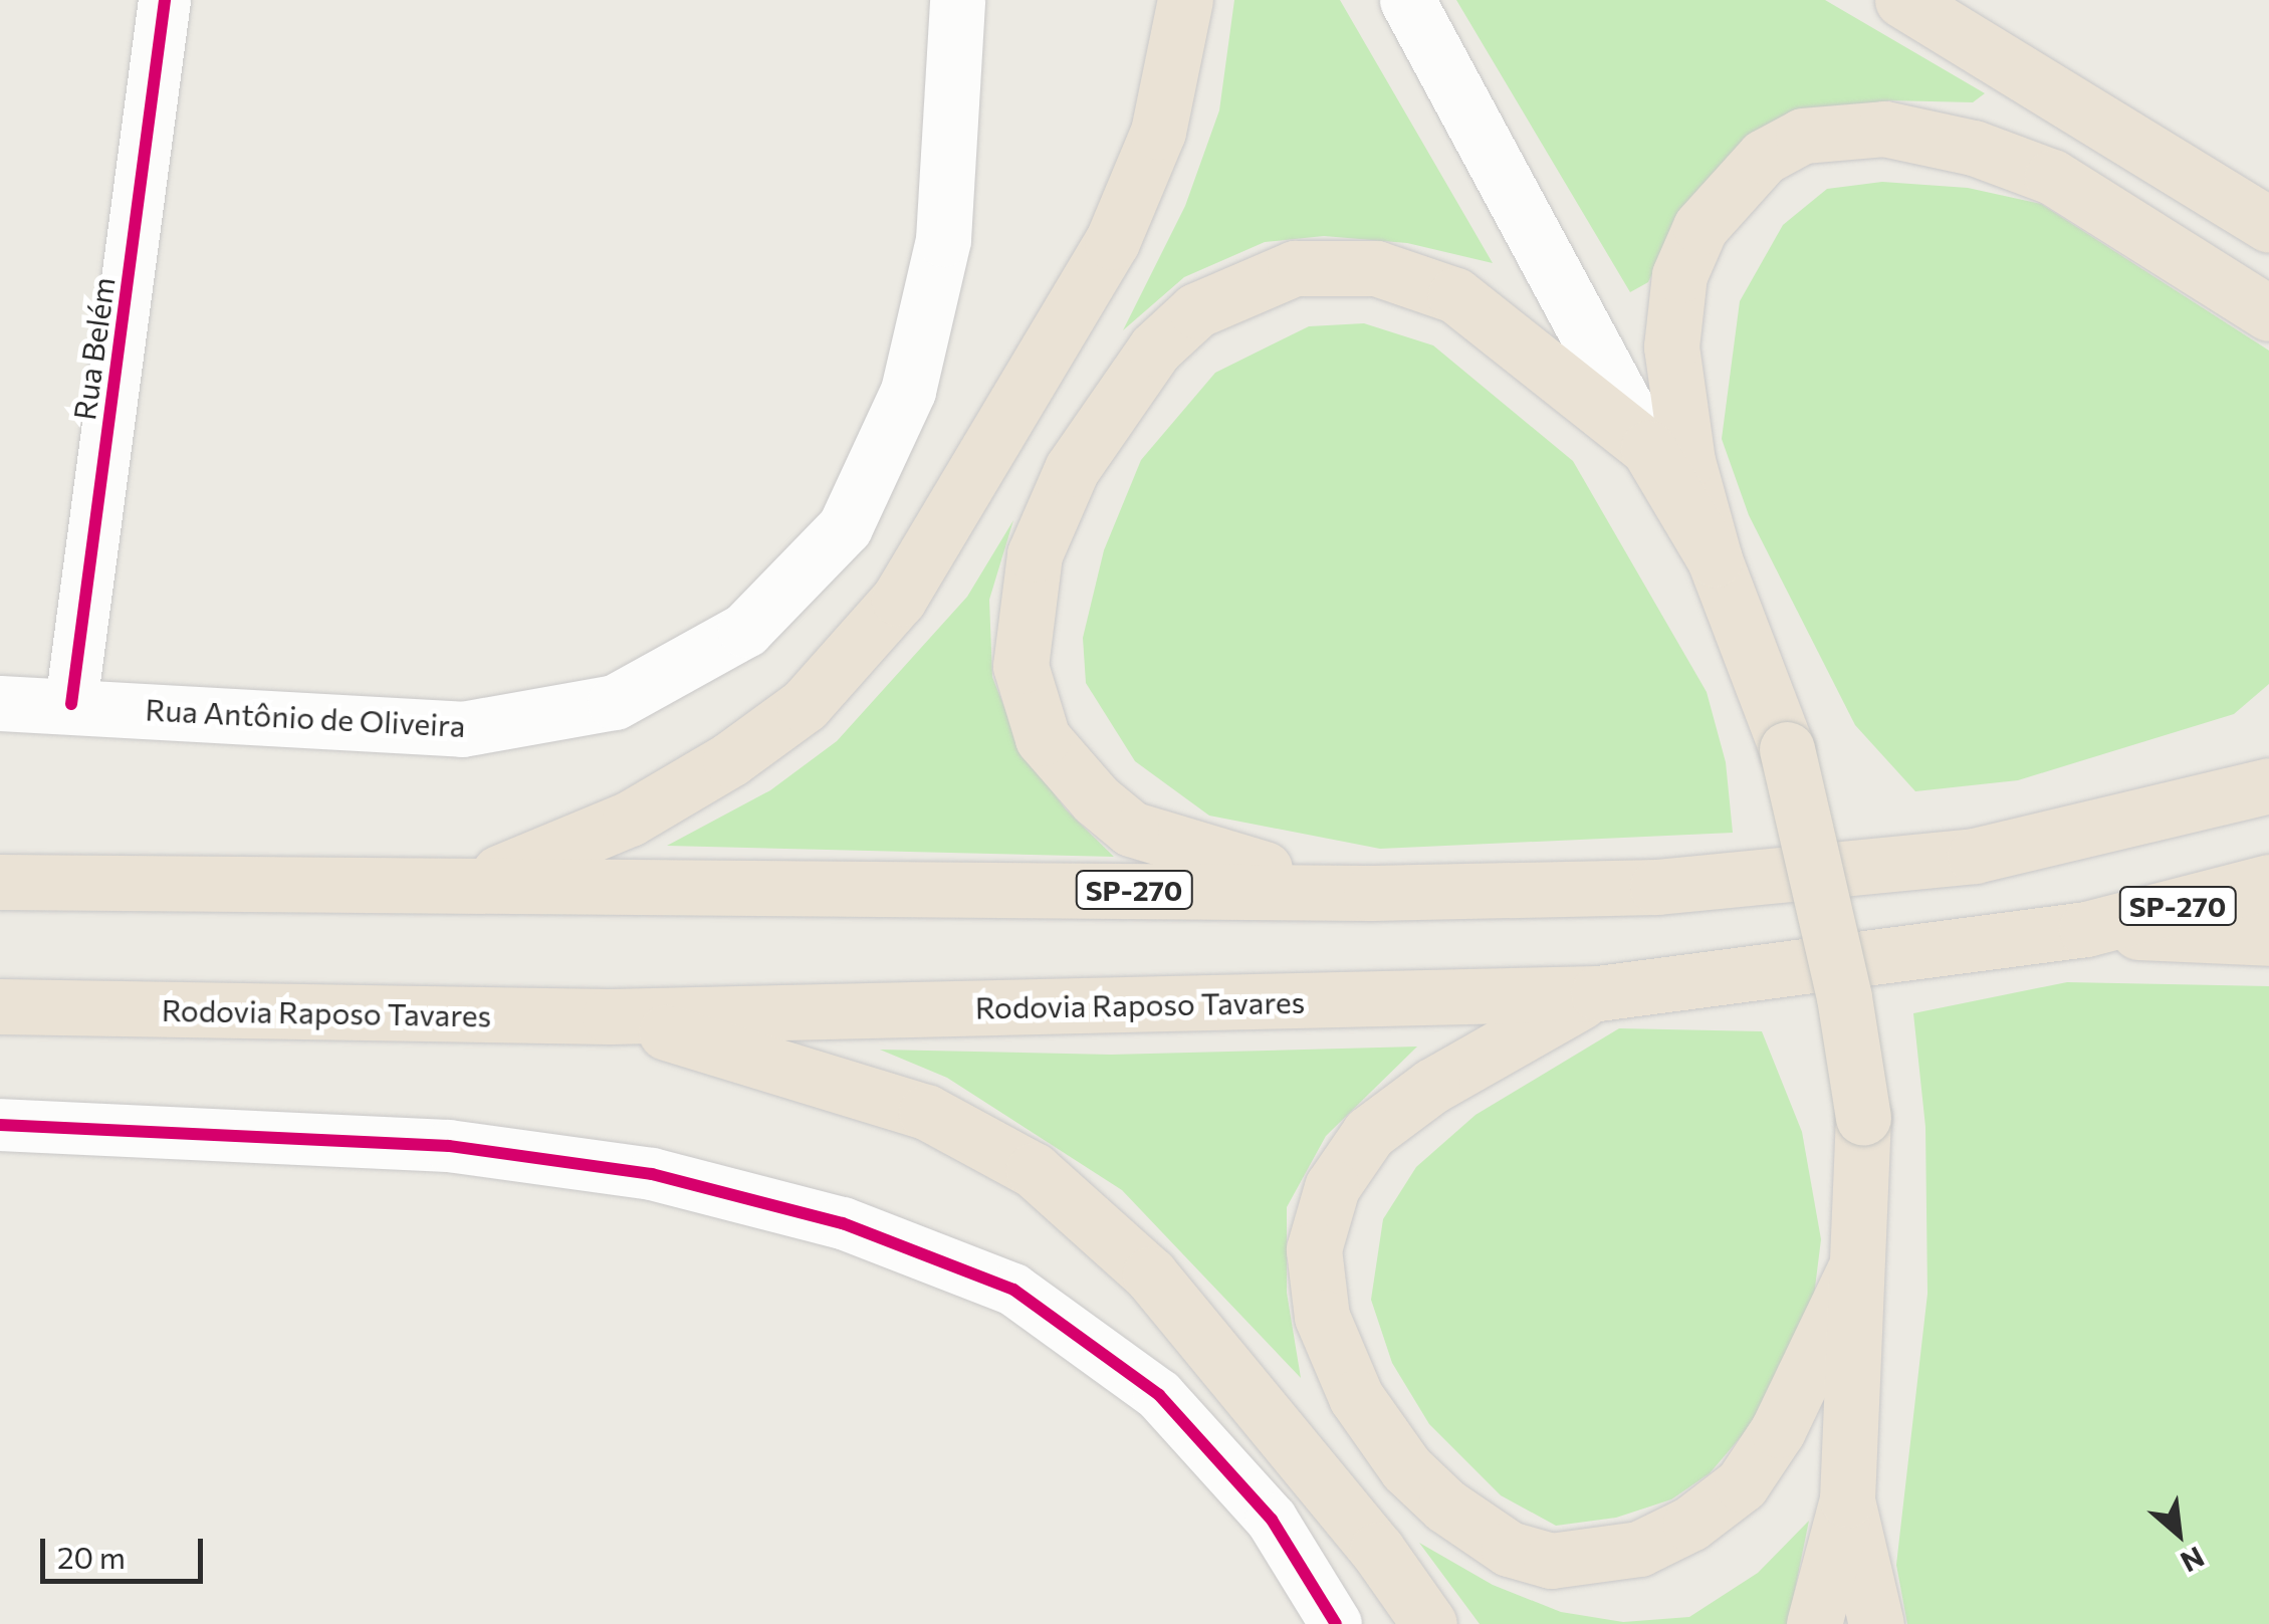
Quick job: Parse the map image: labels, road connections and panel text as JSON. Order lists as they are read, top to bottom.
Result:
{
  "streets": {
    "highway": ["SP-270", "Rodovia Raposo Tavares"],
    "main road": ["Rua Antônio de Oliveira"],
    "street": ["Rua Belém"]
  },
  "crossings": [
    ["Rua Belém", "Rua Antônio de Oliveira"]
  ],
  "scale_bar": "20 m",
  "north": "bottom right"
}
